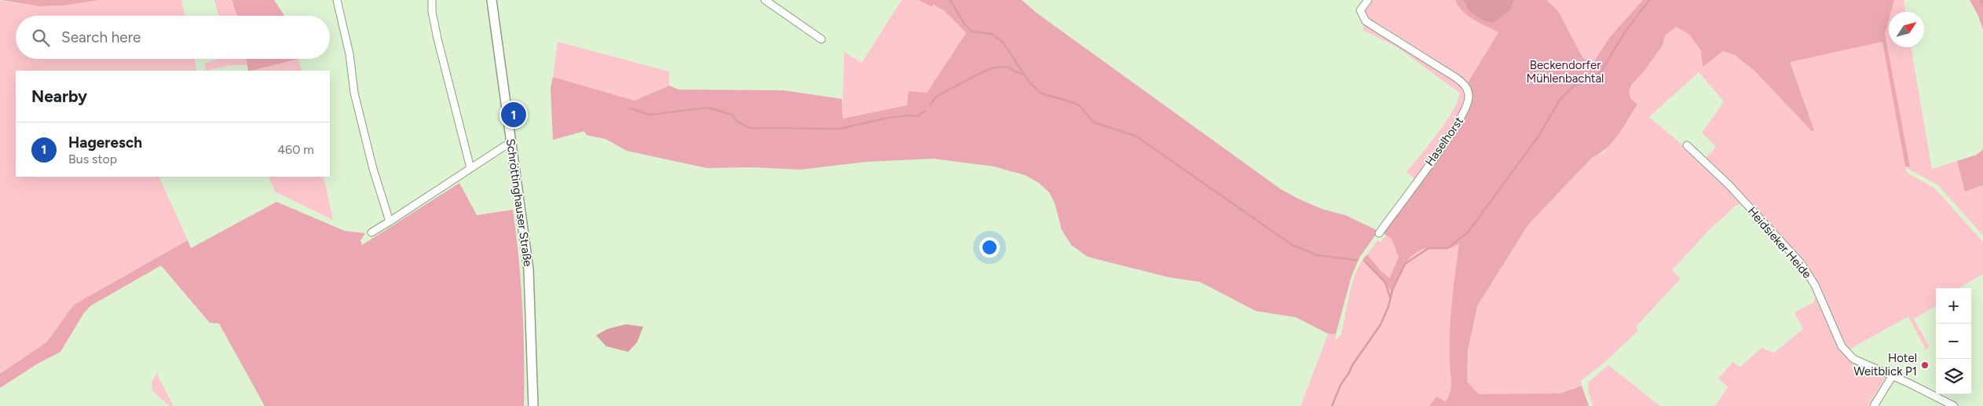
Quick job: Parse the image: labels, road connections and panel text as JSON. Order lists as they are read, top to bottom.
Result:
{
  "streets": {
    "main road": ["Schröttinghauser Straße"],
    "street": ["Haselhorst", "Heidsieker Heide"]
  },
  "parks": ["Beckendorfer Mühlenbachtal"],
  "places": ["Hotel Weitblick P1"],
  "north": "top right",
  "page": {
    "search": "Search here",
    "heading": "Nearby",
    "pins": "1",
    "list": [
      {
        "mark": "1",
        "name": "Hageresch",
        "note": "Bus stop",
        "value": "460 m"
      }
    ],
    "map_buttons": ["+", "−"]
  }
}
